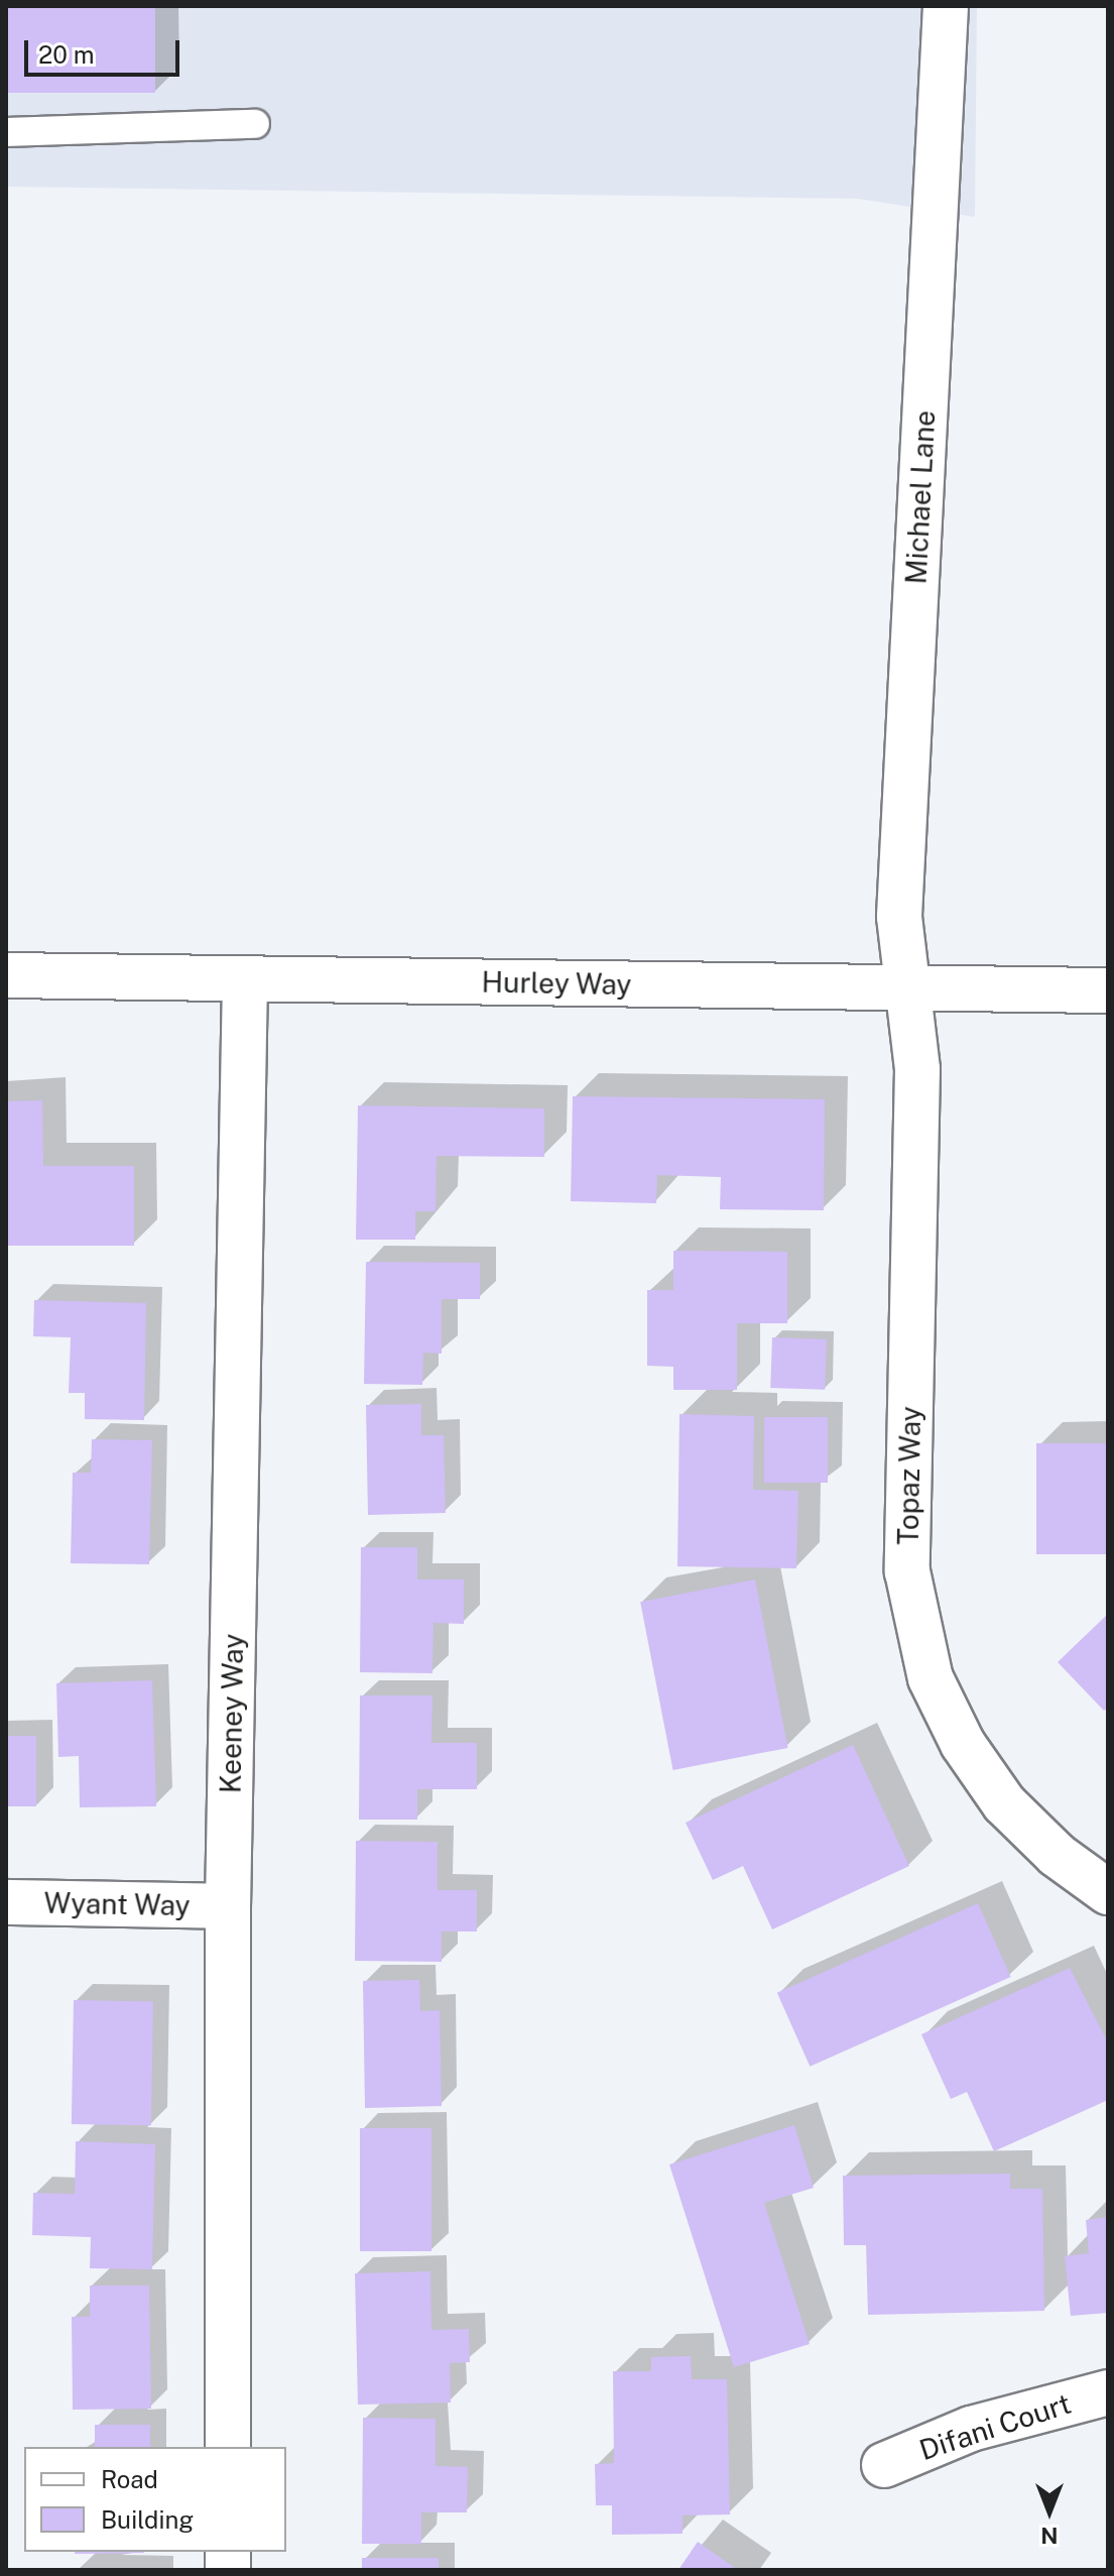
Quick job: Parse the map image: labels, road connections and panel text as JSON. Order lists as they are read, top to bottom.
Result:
{
  "streets": {
    "street": [
      "Michael Lane",
      "Hurley Way",
      "Topaz Way",
      "Keeney Way",
      "Wyant Way",
      "Difani Court"
    ]
  },
  "crossings": [
    ["Michael Lane", "Hurley Way"],
    ["Michael Lane", "Topaz Way"],
    ["Hurley Way", "Topaz Way"],
    ["Hurley Way", "Keeney Way"],
    ["Keeney Way", "Wyant Way"]
  ],
  "legend": ["Road", "Building"],
  "scale_bar": "20 m",
  "north": "bottom"
}
